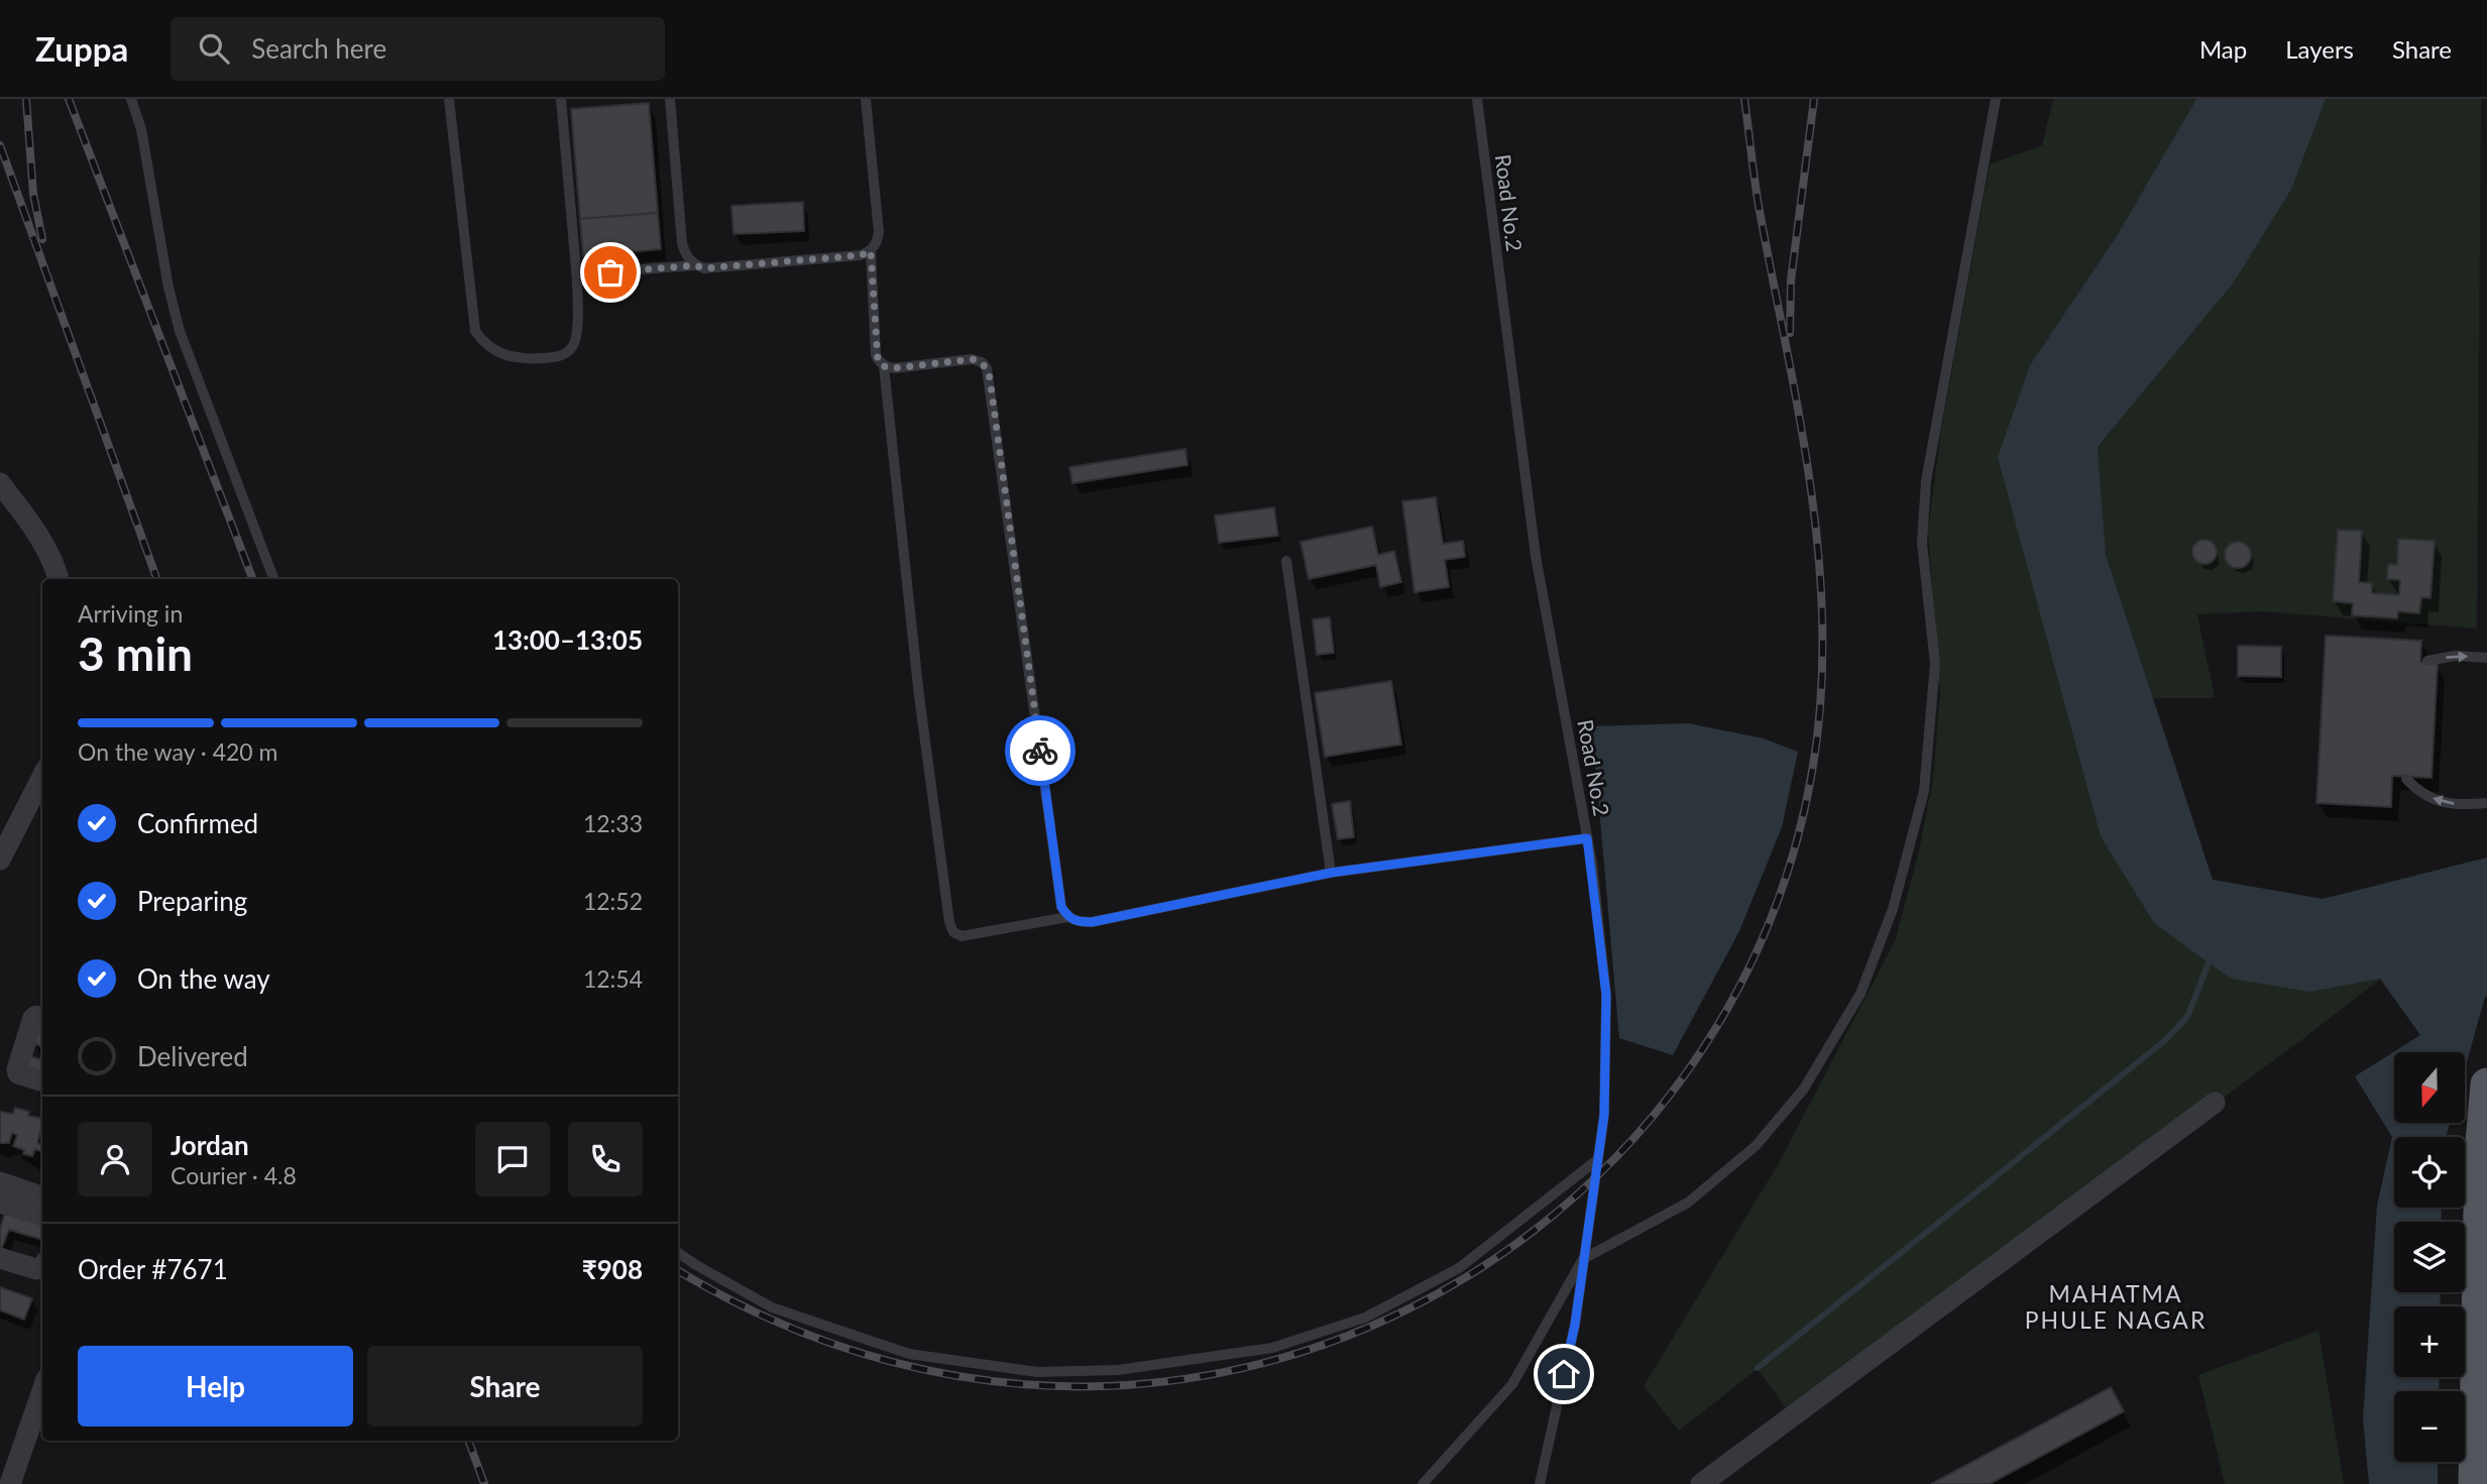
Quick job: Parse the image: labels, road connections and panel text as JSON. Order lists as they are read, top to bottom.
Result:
{
  "streets": {
    "lane": ["Road No.2"]
  },
  "districts": ["MAHATMA PHULE NAGAR"],
  "north": "bottom",
  "page": {
    "header": "Zuppa",
    "search": "Search here",
    "nav": ["Map", "Layers", "Share"],
    "heading": ["3 min", "Arriving in", "13:00–13:05"],
    "panel": [
      "Jordan",
      "Courier · 4.8",
      "Order #7671",
      "₹908"
    ],
    "bar": "On the way · 420 m",
    "list": [
      ["Confirmed", "12:33"],
      ["Preparing", "12:52"],
      ["On the way", "12:54"],
      "Delivered"
    ],
    "map_buttons": ["+", "−"],
    "buttons": ["Help", "Share"]
  }
}
